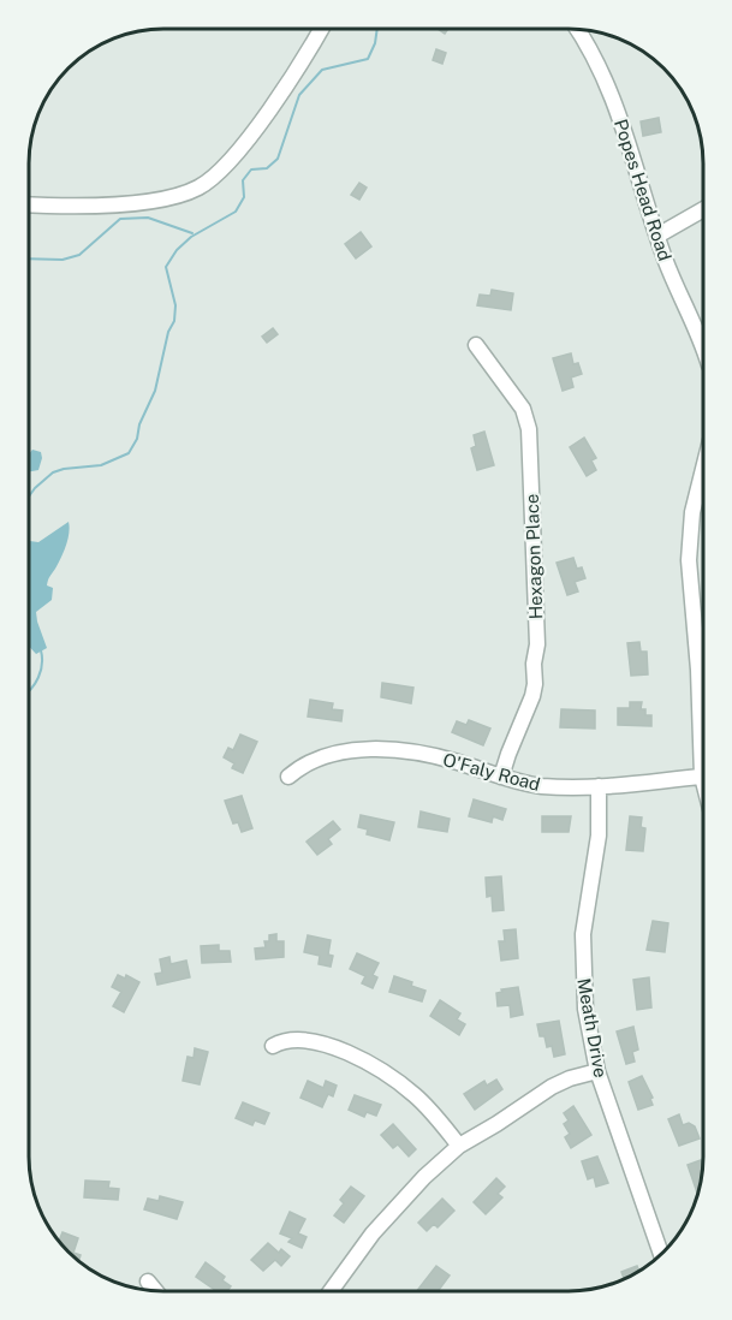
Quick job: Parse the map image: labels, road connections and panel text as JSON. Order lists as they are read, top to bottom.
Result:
{
  "streets": {
    "street": [
      "Popes Head Road",
      "Hexagon Place",
      "O'Faly Road",
      "Meath Drive"
    ]
  },
  "crossings": [
    ["Hexagon Place", "O'Faly Road"],
    ["O'Faly Road", "Meath Drive"]
  ]
}
